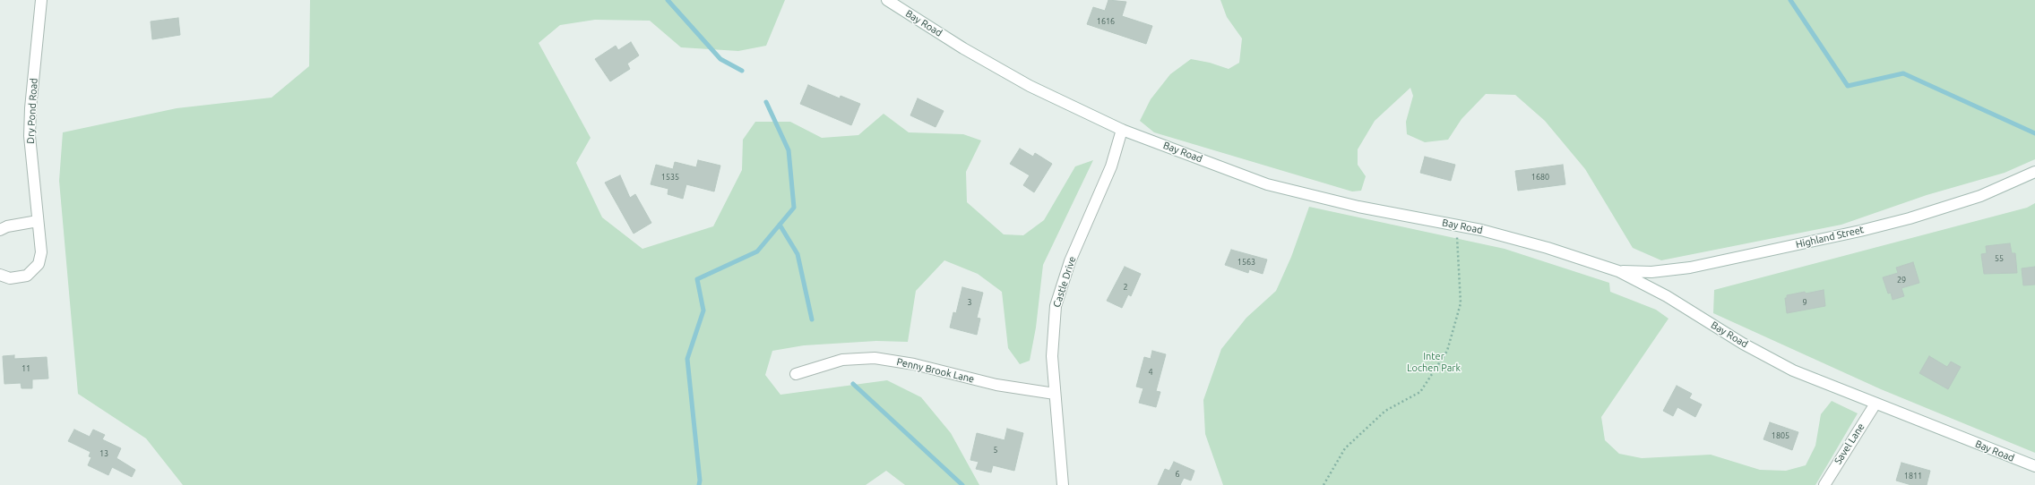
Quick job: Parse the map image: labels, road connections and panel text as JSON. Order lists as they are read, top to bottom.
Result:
{
  "streets": {
    "main road": [
      "Bay Road",
      "Dry Pond Road",
      "Highland Street",
      "Castle Drive",
      "Penny Brook Lane",
      "Savel Lane"
    ]
  },
  "crossings": [
    ["Bay Road", "Highland Street"],
    ["Bay Road", "Castle Drive"],
    ["Bay Road", "Savel Lane"],
    ["Castle Drive", "Penny Brook Lane"]
  ],
  "parks": ["Inter Lochen Park"],
  "house_numbers": [
    "1616",
    "1535",
    "1680",
    "55",
    "1563",
    "29",
    "2",
    "3",
    "9",
    "11",
    "4",
    "1805",
    "5",
    "13",
    "6",
    "1811"
  ]
}
